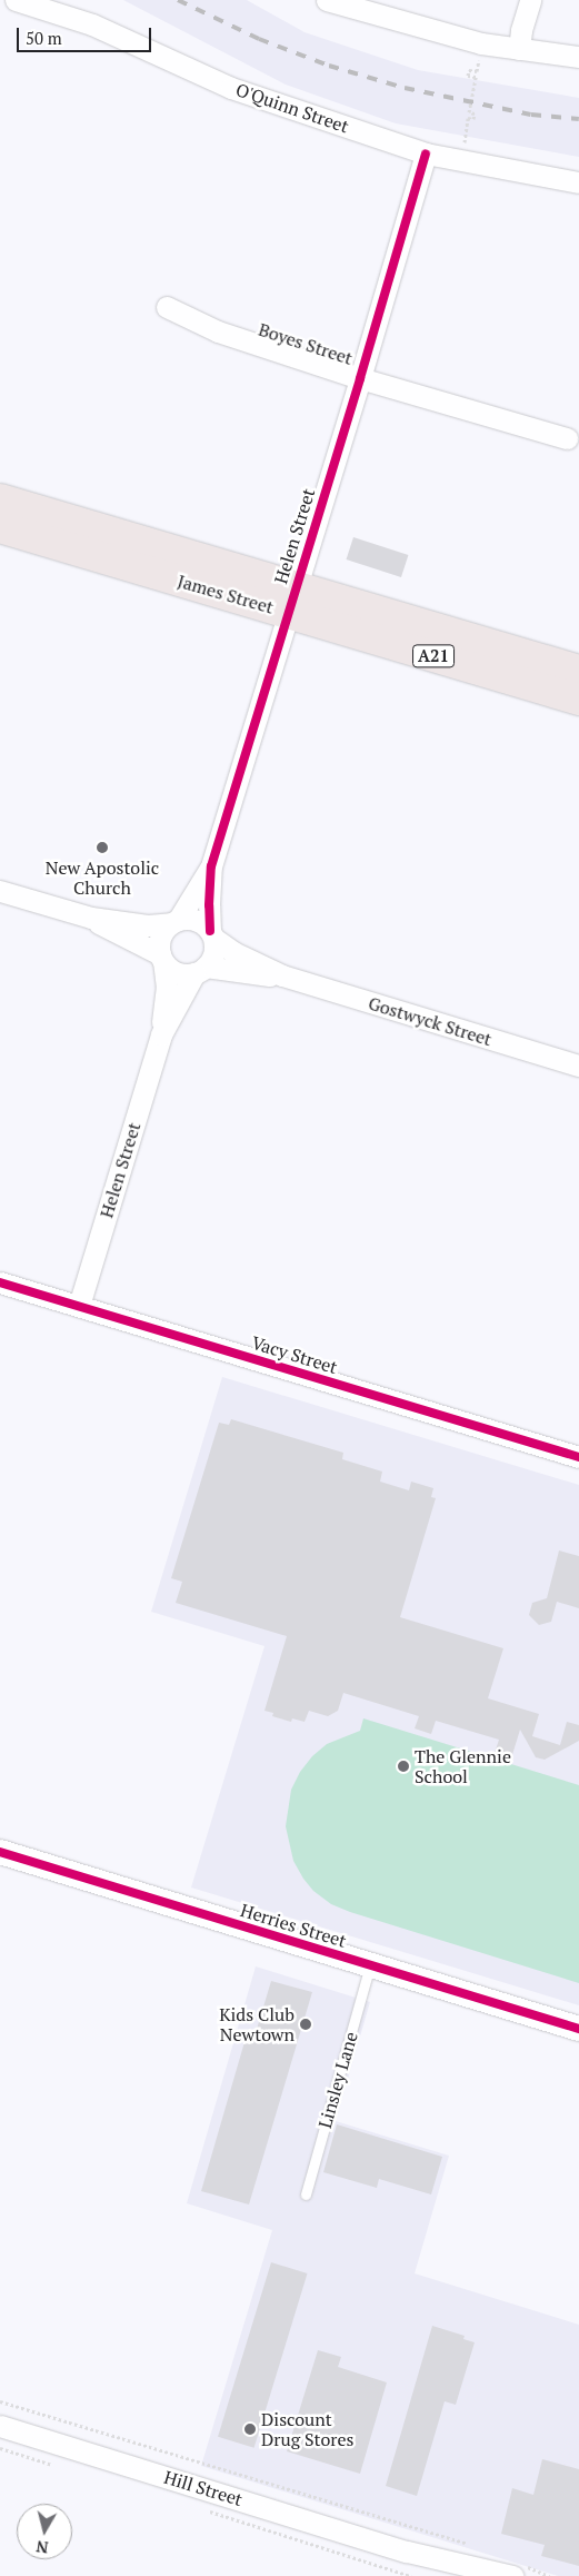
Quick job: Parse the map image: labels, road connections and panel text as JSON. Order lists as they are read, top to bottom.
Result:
{
  "streets": {
    "highway": ["James Street", "A21"],
    "street": [
      "O'Quinn Street",
      "Boyes Street",
      "Helen Street",
      "Gostwyck Street",
      "Vacy Street",
      "Herries Street",
      "Hill Street"
    ],
    "lane": ["Linsley Lane"]
  },
  "crossings": [
    ["O'Quinn Street", "Helen Street"],
    ["Boyes Street", "Helen Street"],
    ["Helen Street", "James Street"],
    ["Helen Street", "Gostwyck Street"],
    ["Helen Street", "Vacy Street"],
    ["Herries Street", "Linsley Lane"]
  ],
  "places": [
    "New Apostolic Church",
    "The Glennie School",
    "Kids Club Newtown",
    "Discount Drug Stores"
  ],
  "scale_bar": "50 m",
  "north": "bottom"
}
